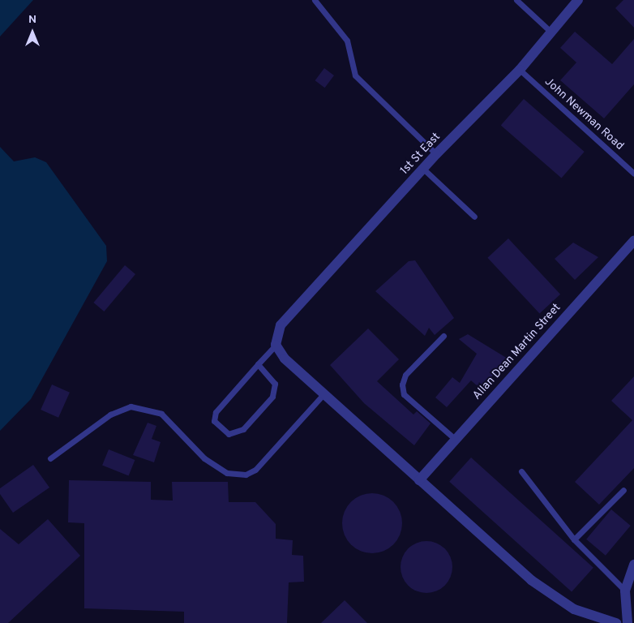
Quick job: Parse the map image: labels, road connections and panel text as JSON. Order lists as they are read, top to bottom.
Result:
{
  "streets": {
    "street": ["1st St East", "Allan Dean Martin Street"],
    "lane": ["John Newman Road"]
  },
  "crossings": [
    ["John Newman Road", "1st St East"]
  ],
  "north": "top"
}
